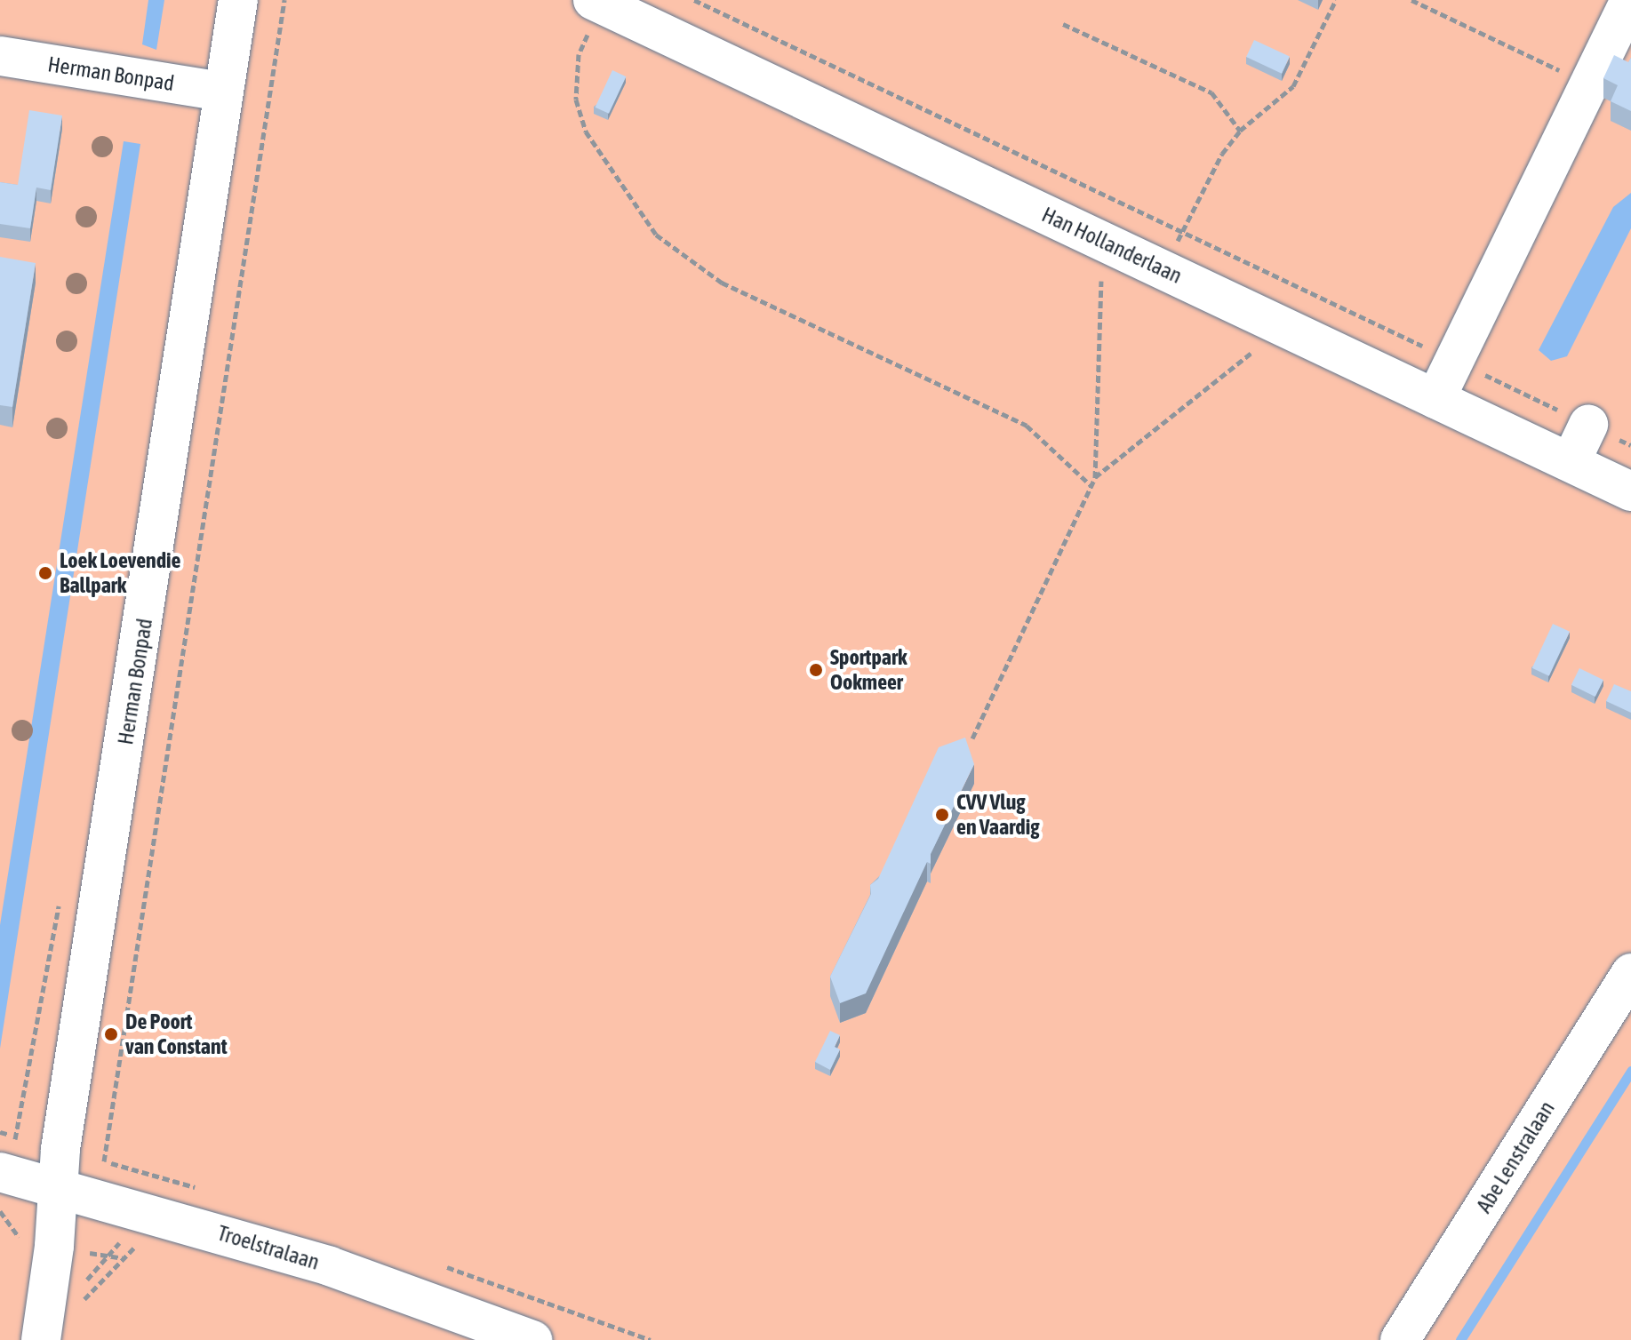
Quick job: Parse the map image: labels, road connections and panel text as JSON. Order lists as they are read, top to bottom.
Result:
{
  "streets": {
    "street": [
      "Herman Bonpad",
      "Han Hollanderlaan",
      "Abe Lenstralaan",
      "Troelstralaan"
    ]
  },
  "crossings": [
    ["Herman Bonpad", "Troelstralaan"]
  ],
  "places": [
    "Loek Loevendie Ballpark",
    "Sportpark Ookmeer",
    "CVV Vlug en Vaardig",
    "De Poort van Constant"
  ]
}
